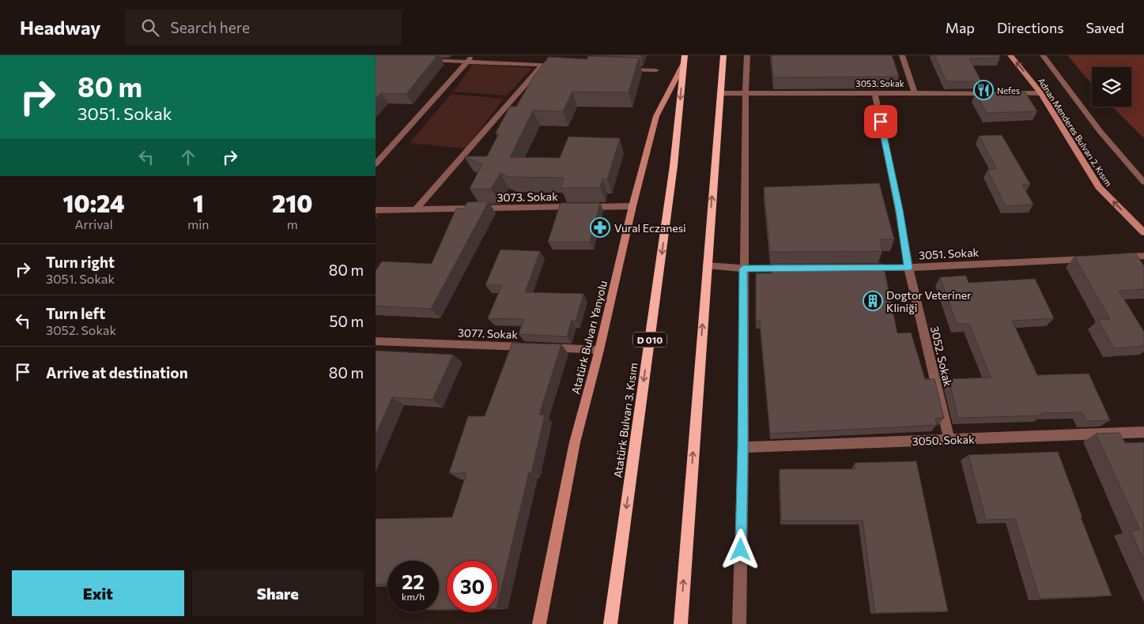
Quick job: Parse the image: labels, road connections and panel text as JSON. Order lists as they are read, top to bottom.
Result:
{
  "streets": {
    "highway": ["D 010", "Atatürk Bulvarı 3. Kısım"],
    "main road": ["Adnan Menderes Bulvarı 2. Kısım", "Atatürk Bulvarı Yanyolu"],
    "street": [
      "3053. Sokak",
      "3073. Sokak",
      "3051. Sokak",
      "3077. Sokak",
      "3052. Sokak",
      "3050. Sokak"
    ]
  },
  "crossings": [
    ["3053. Sokak", "Adnan Menderes Bulvarı 2. Kısım"],
    ["3053. Sokak", "3052. Sokak"],
    ["3073. Sokak", "Atatürk Bulvarı Yanyolu"],
    ["3051. Sokak", "3052. Sokak"],
    ["3077. Sokak", "Atatürk Bulvarı Yanyolu"],
    ["Atatürk Bulvarı Yanyolu", "Atatürk Bulvarı 3. Kısım"],
    ["3052. Sokak", "3050. Sokak"]
  ],
  "one_way": ["Adnan Menderes Bulvarı 2. Kısım"],
  "places": {
    "restaurant": ["Nefes"],
    "pharmacy": ["Vural Eczanesi"],
    "building": ["Dogtor Veteriner Kliniği"]
  },
  "page": {
    "header": "Headway",
    "search": "Search here",
    "nav": ["Map", "Directions", "Saved"],
    "turn": ["80 m", "3051. Sokak"],
    "eta": [
      "10:24",
      "Arrival",
      "1",
      "min",
      "210",
      "m"
    ],
    "list": [
      {
        "name": "Turn right",
        "note": "3051. Sokak",
        "value": "80 m"
      },
      {
        "name": "Turn left",
        "note": "3052. Sokak",
        "value": "50 m"
      },
      {
        "name": "Arrive at destination",
        "value": "80 m"
      }
    ],
    "speed": "22 km/h",
    "limit": "30",
    "buttons": ["Exit", "Share"]
  }
}
